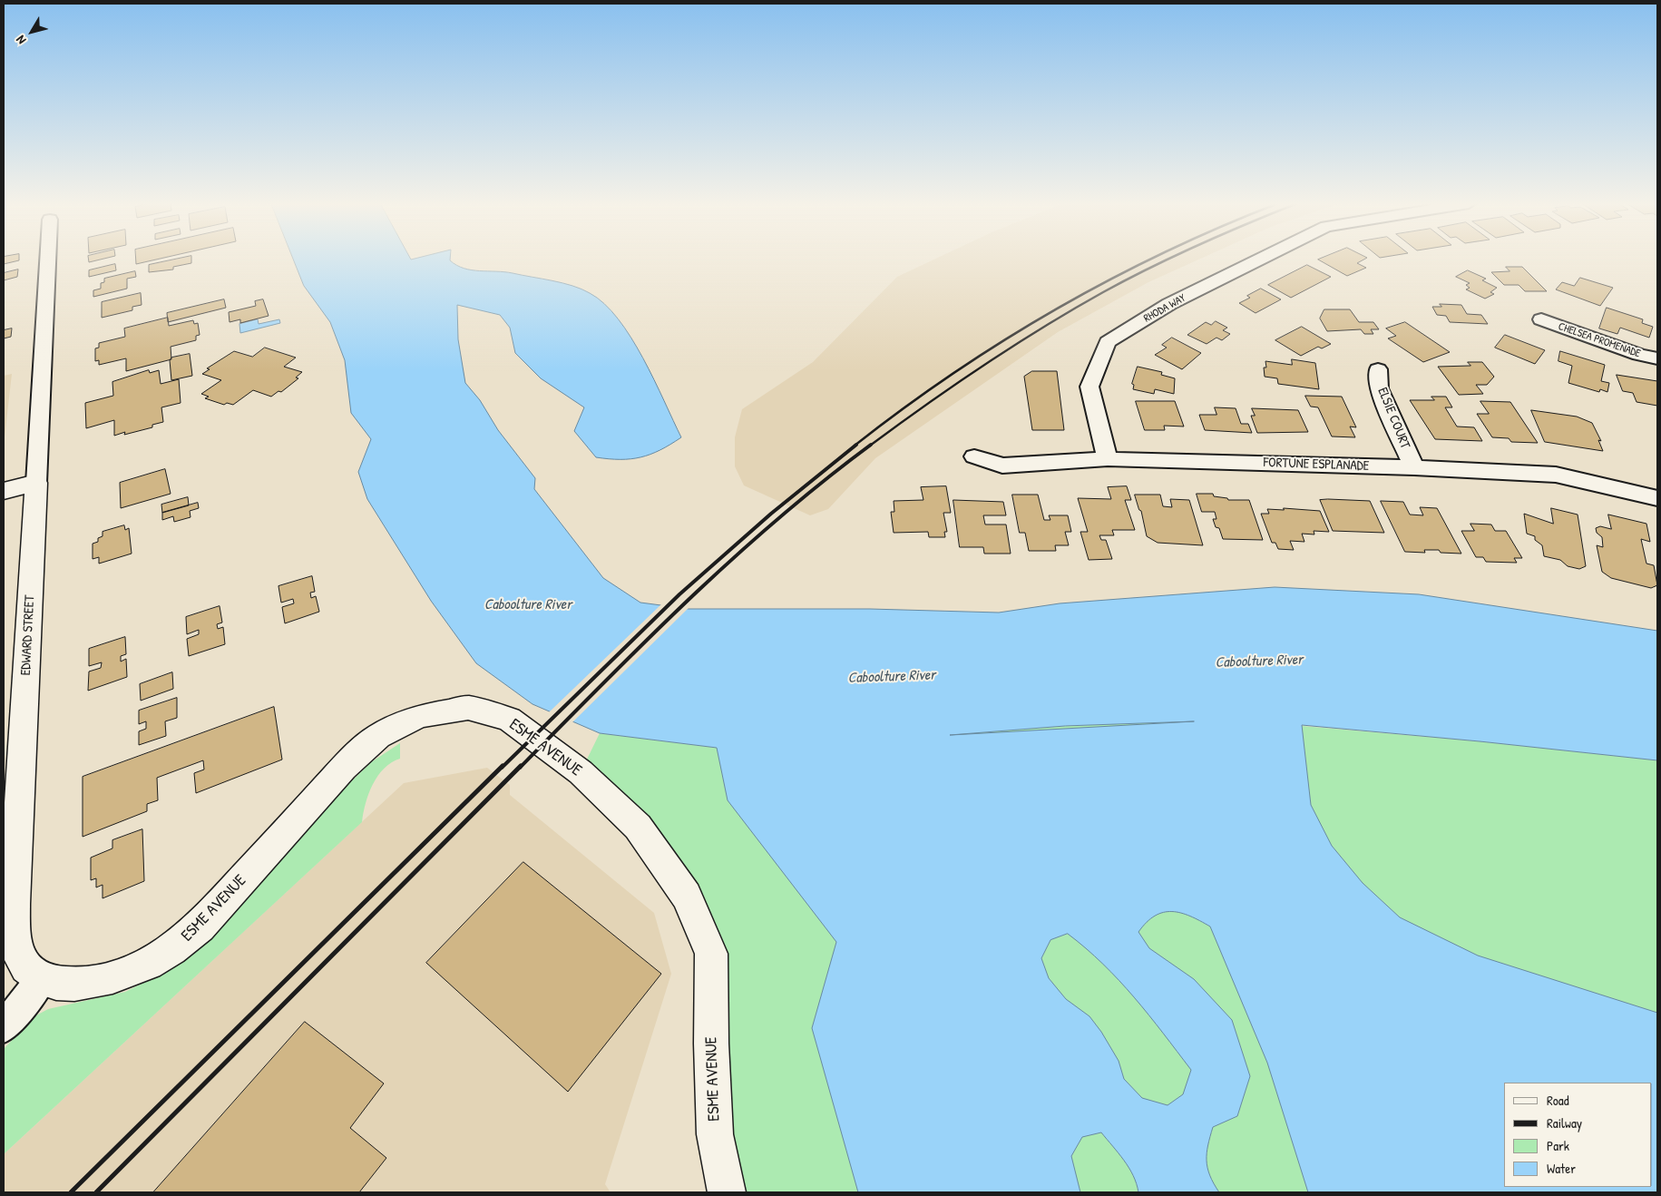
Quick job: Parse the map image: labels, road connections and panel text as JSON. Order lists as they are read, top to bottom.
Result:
{
  "streets": {
    "street": [
      "RHODA WAY",
      "CHELSEA PROMENADE",
      "ELSIE COURT",
      "FORTUNE ESPLANADE",
      "EDWARD STREET",
      "ESME AVENUE"
    ]
  },
  "crossings": [
    ["RHODA WAY", "FORTUNE ESPLANADE"],
    ["ELSIE COURT", "FORTUNE ESPLANADE"],
    ["EDWARD STREET", "ESME AVENUE"]
  ],
  "water": ["Caboolture River"],
  "legend": [
    "Road",
    "Railway",
    "Park",
    "Water"
  ],
  "north": "bottom left"
}
